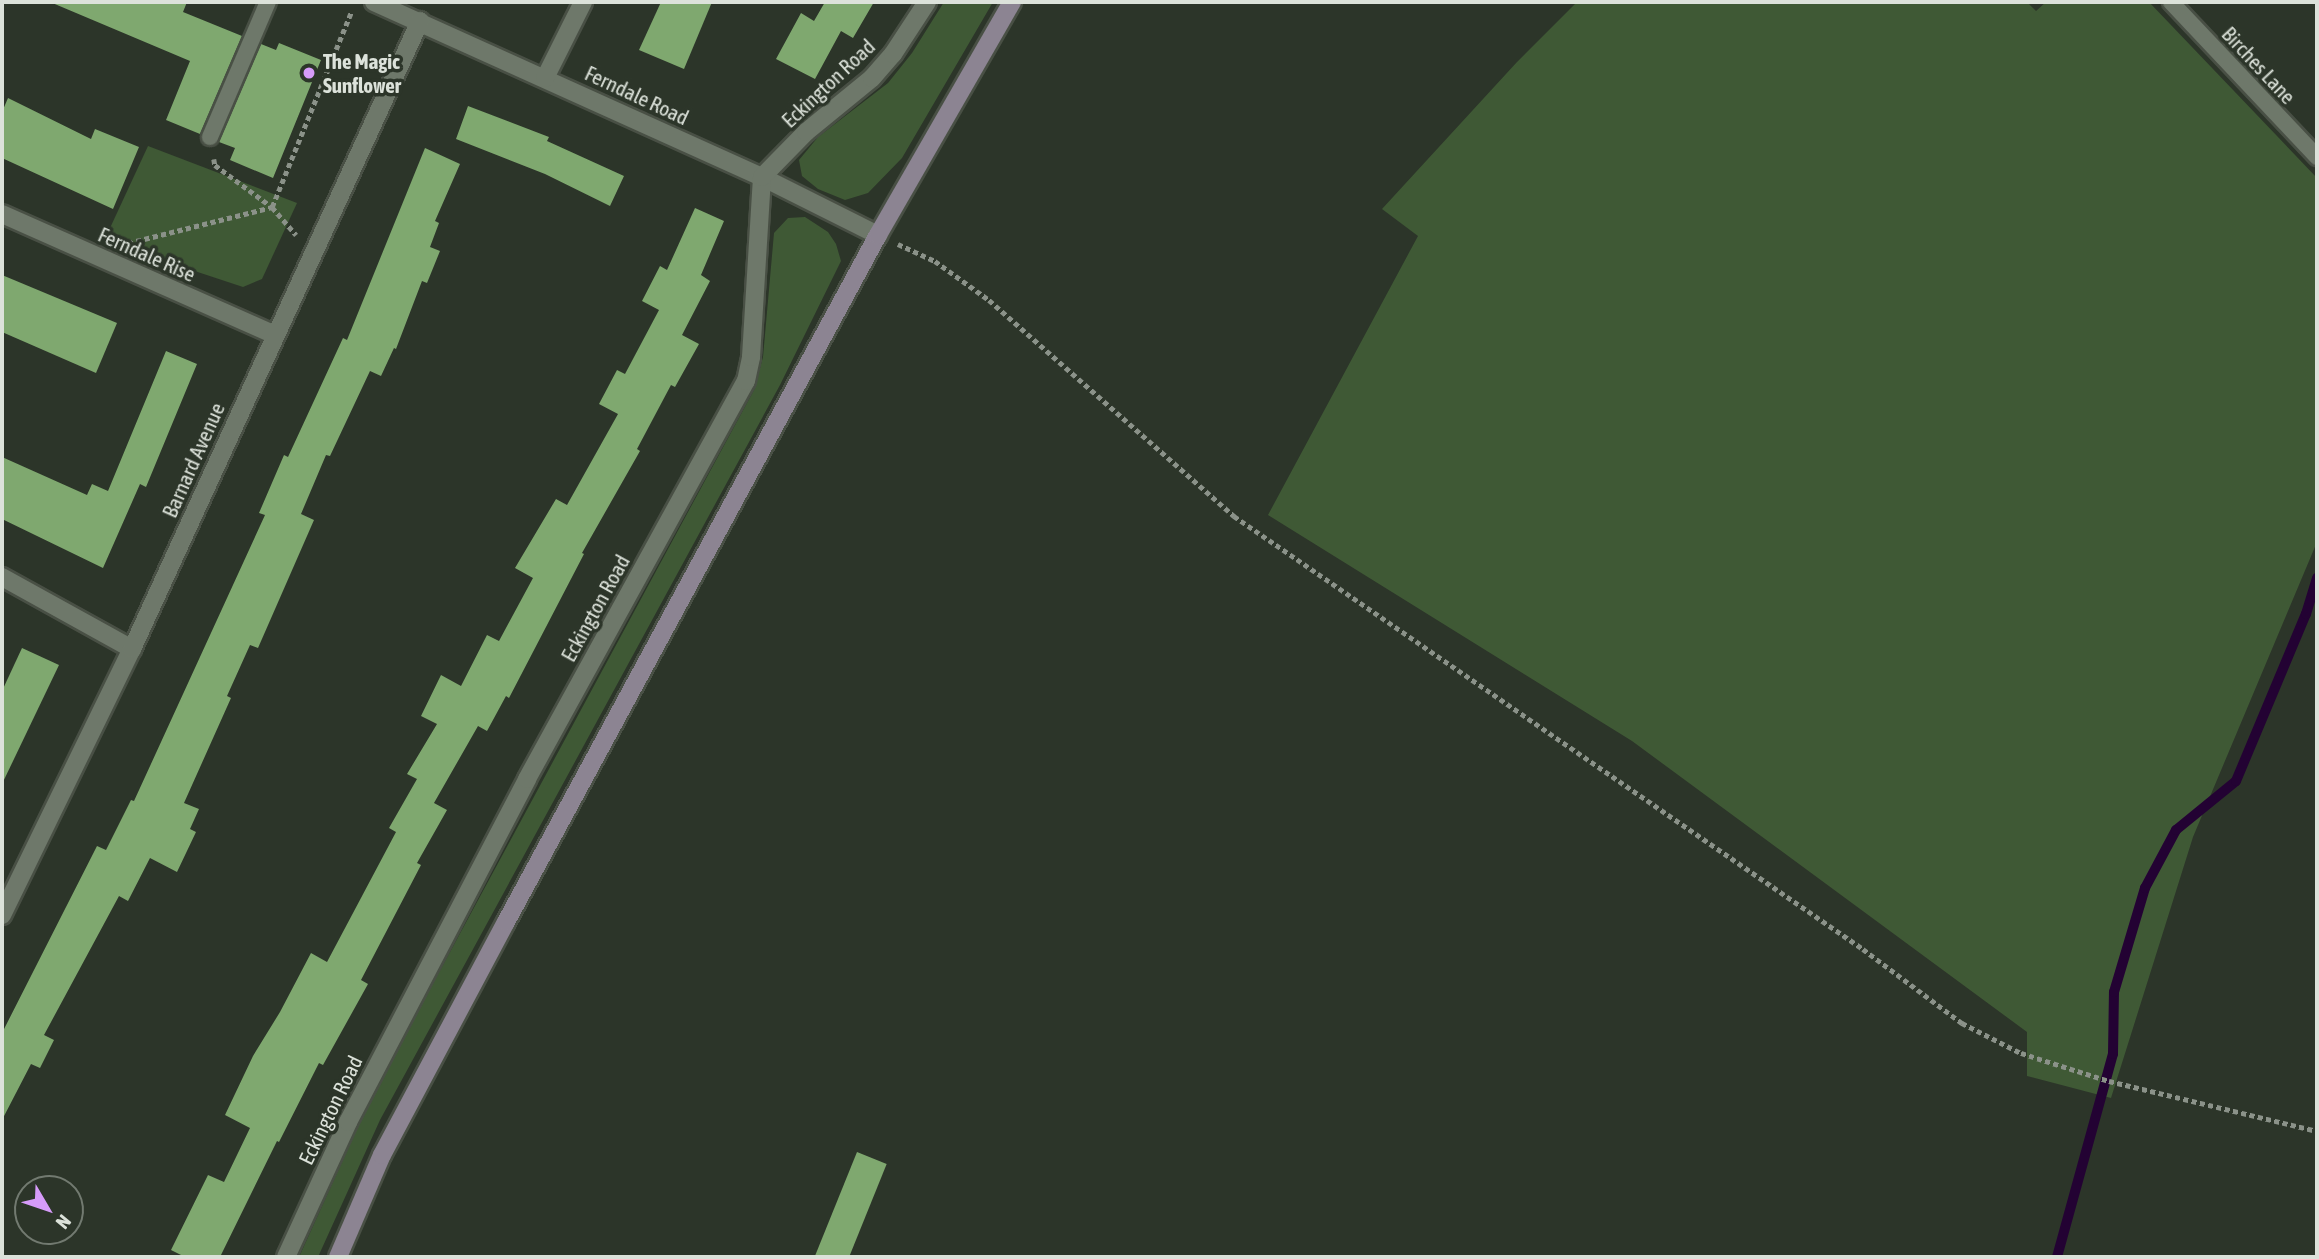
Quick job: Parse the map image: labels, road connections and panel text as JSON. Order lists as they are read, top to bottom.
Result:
{
  "streets": {
    "street": [
      "Eckington Road",
      "Ferndale Road",
      "Ferndale Rise",
      "Barnard Avenue"
    ],
    "lane": ["Birches Lane"]
  },
  "crossings": [
    ["Eckington Road", "Ferndale Road"],
    ["Ferndale Road", "Barnard Avenue"],
    ["Ferndale Rise", "Barnard Avenue"]
  ],
  "places": ["The Magic Sunflower"],
  "north": "bottom right"
}
